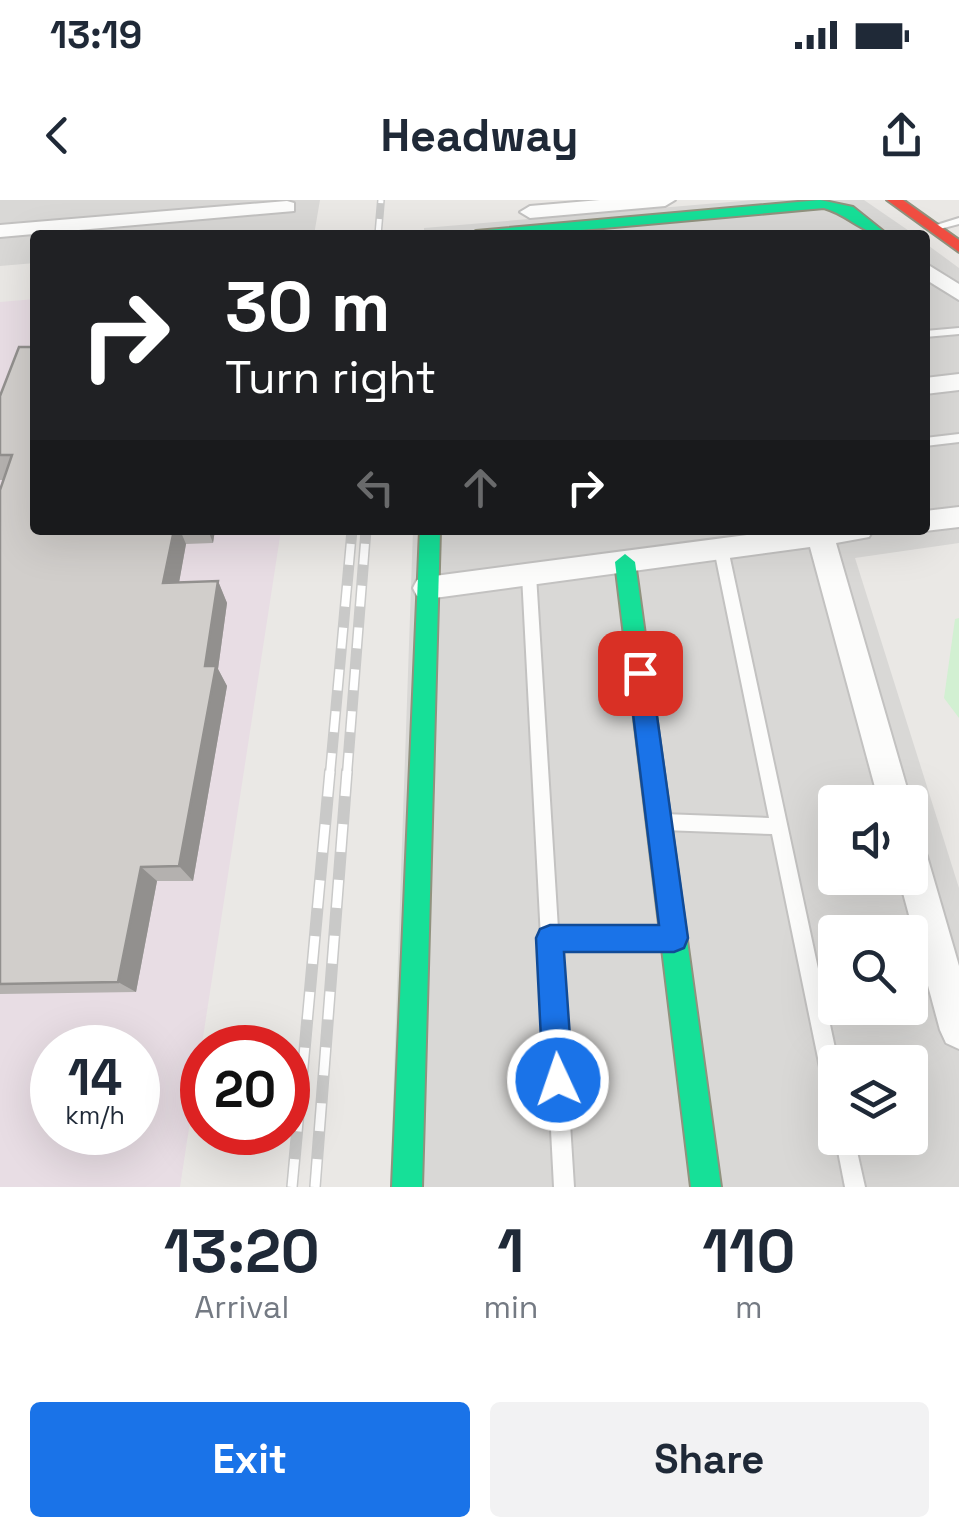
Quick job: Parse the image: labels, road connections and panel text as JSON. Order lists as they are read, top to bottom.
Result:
{
  "page": {
    "status": "13:19",
    "header": "Headway",
    "turn": ["30 m", "Turn right"],
    "speed": "14 km/h",
    "limit": "20",
    "eta": [
      "13:20",
      "Arrival",
      "1",
      "min",
      "110",
      "m"
    ],
    "buttons": ["Exit", "Share"]
  }
}
